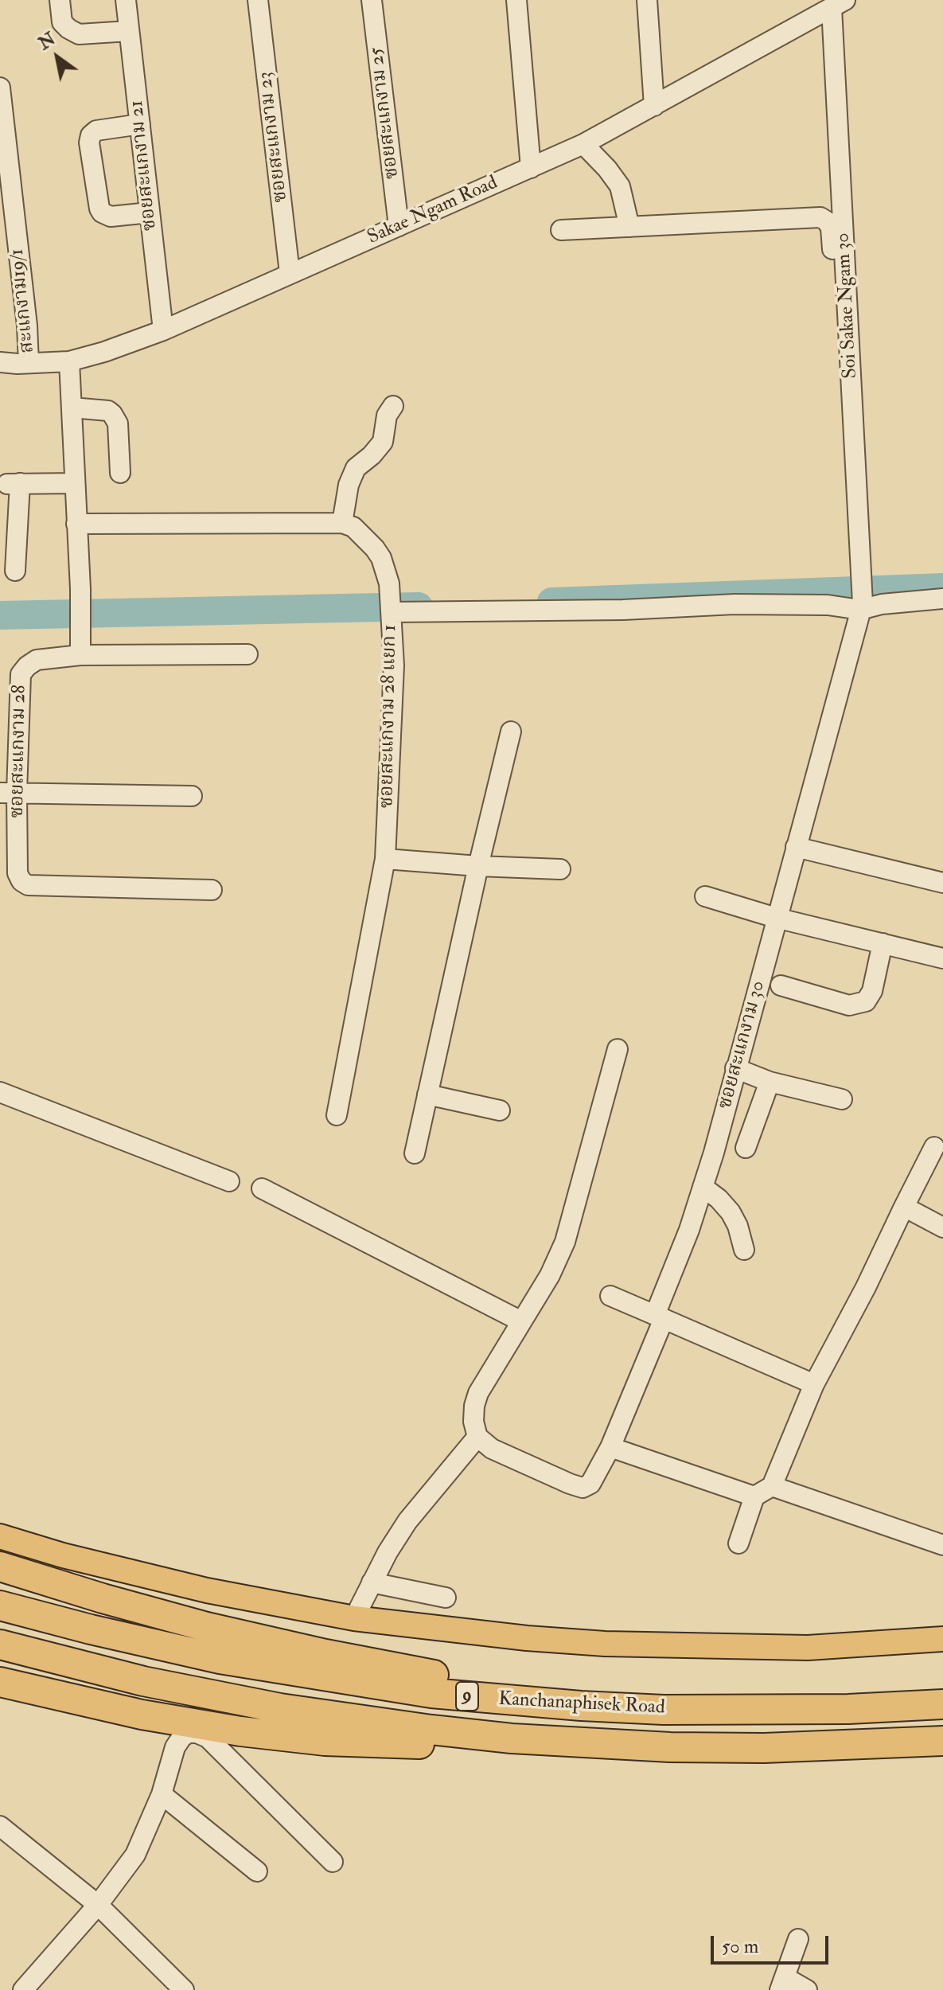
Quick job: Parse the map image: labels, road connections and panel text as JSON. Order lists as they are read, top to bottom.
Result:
{
  "streets": {
    "highway": ["9", "Kanchanaphisek Road"],
    "street": [
      "ซอยสะแกงาม 25",
      "ซอยสะแกงาม 23",
      "ซอยสะแกงาม 21",
      "Sakae Ngam Road",
      "สะแกงาม19/1",
      "Soi Sakae Ngam 30",
      "ซอยสะแกงาม 28 แยก 1",
      "ซอยสะแกงาม 28",
      "ซอยสะแกงาม 30"
    ]
  },
  "crossings": [
    ["ซอยสะแกงาม 25", "Sakae Ngam Road"],
    ["ซอยสะแกงาม 23", "Sakae Ngam Road"],
    ["ซอยสะแกงาม 21", "Sakae Ngam Road"],
    ["Sakae Ngam Road", "สะแกงาม19/1"],
    ["Sakae Ngam Road", "Soi Sakae Ngam 30"],
    ["Soi Sakae Ngam 30", "ซอยสะแกงาม 30"]
  ],
  "scale_bar": "50 m",
  "north": "top left"
}
